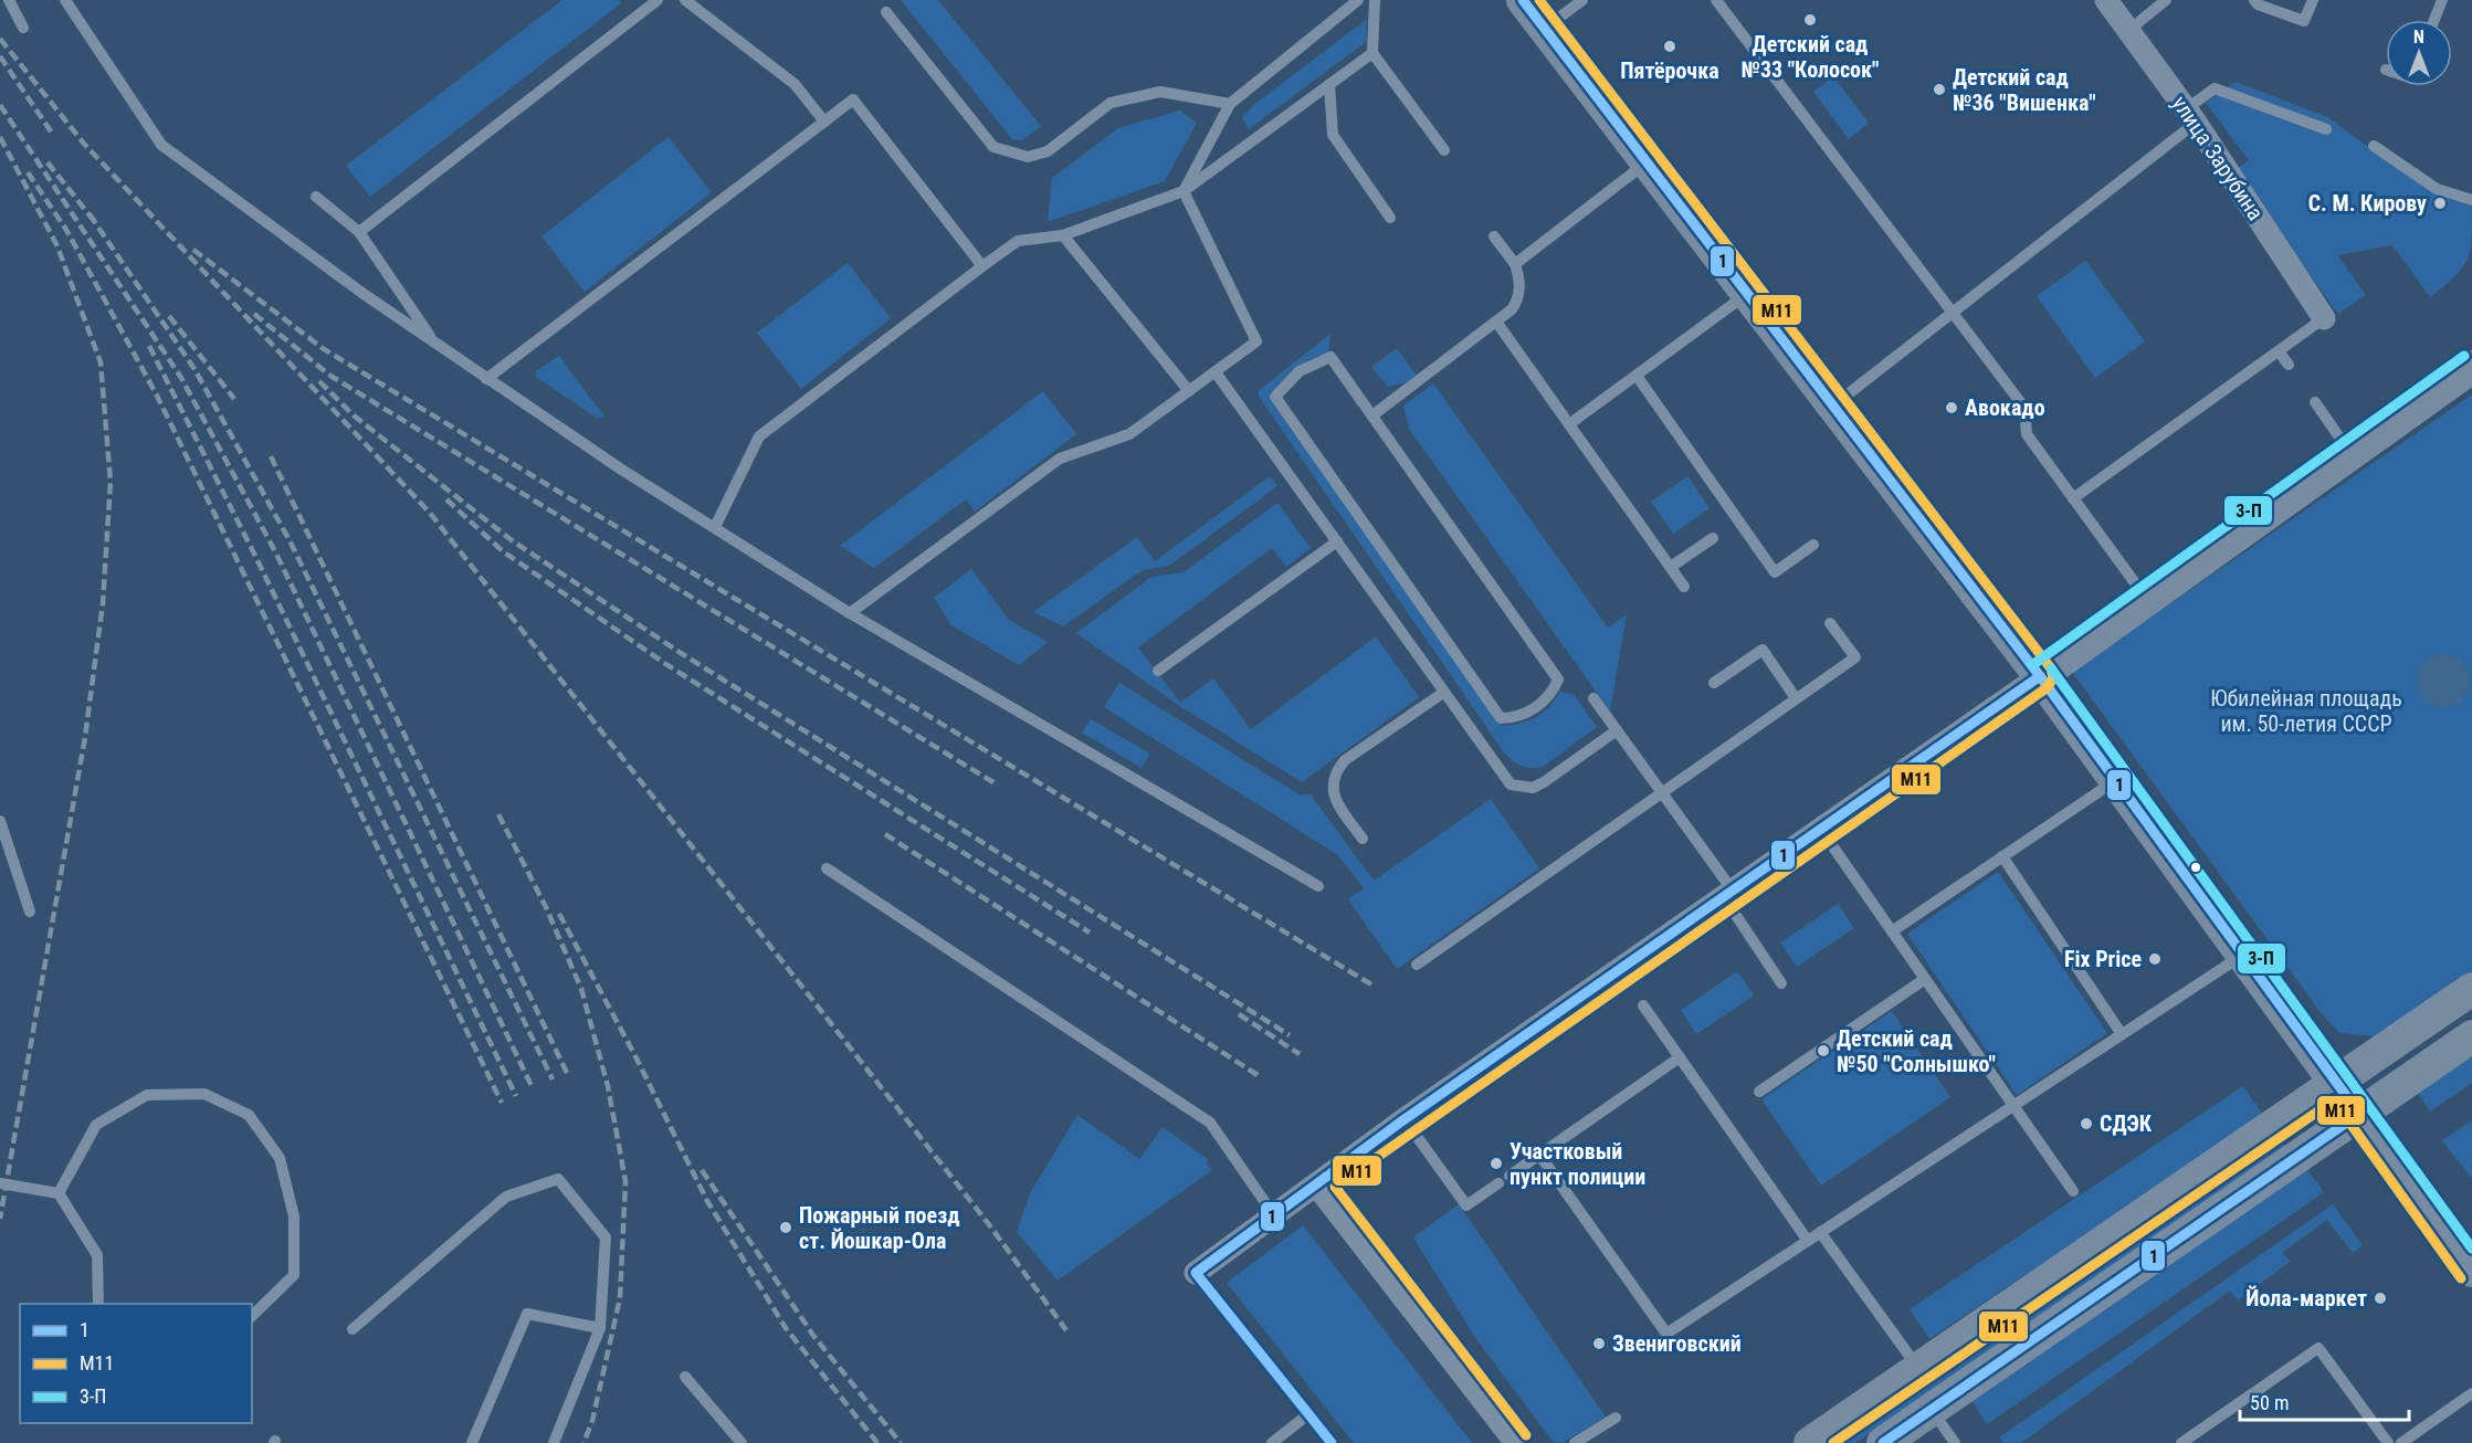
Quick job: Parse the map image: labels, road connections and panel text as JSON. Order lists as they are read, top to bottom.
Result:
{
  "streets": {
    "street": ["улица Зарубина"]
  },
  "parks": ["Юбилейная площадь им. 50-летия СССР"],
  "places": [
    "Детский сад №33 \"Колосок\"",
    "Пятёрочка",
    "Детский сад №36 \"Вишенка\"",
    "С. М. Кирову",
    "Авокадо",
    "Fix Price",
    "Детский сад №50 \"Солнышко\"",
    "СДЭК",
    "Участковый пункт полиции",
    "Пожарный поезд ст. Йошкар-Ола",
    "Йола-маркет",
    "Звениговский"
  ],
  "lines": ["transit line 1", "transit line М11", "transit line 3-П"],
  "legend": ["1", "М11", "3-П"],
  "scale_bar": "50 m",
  "north": "top"
}
